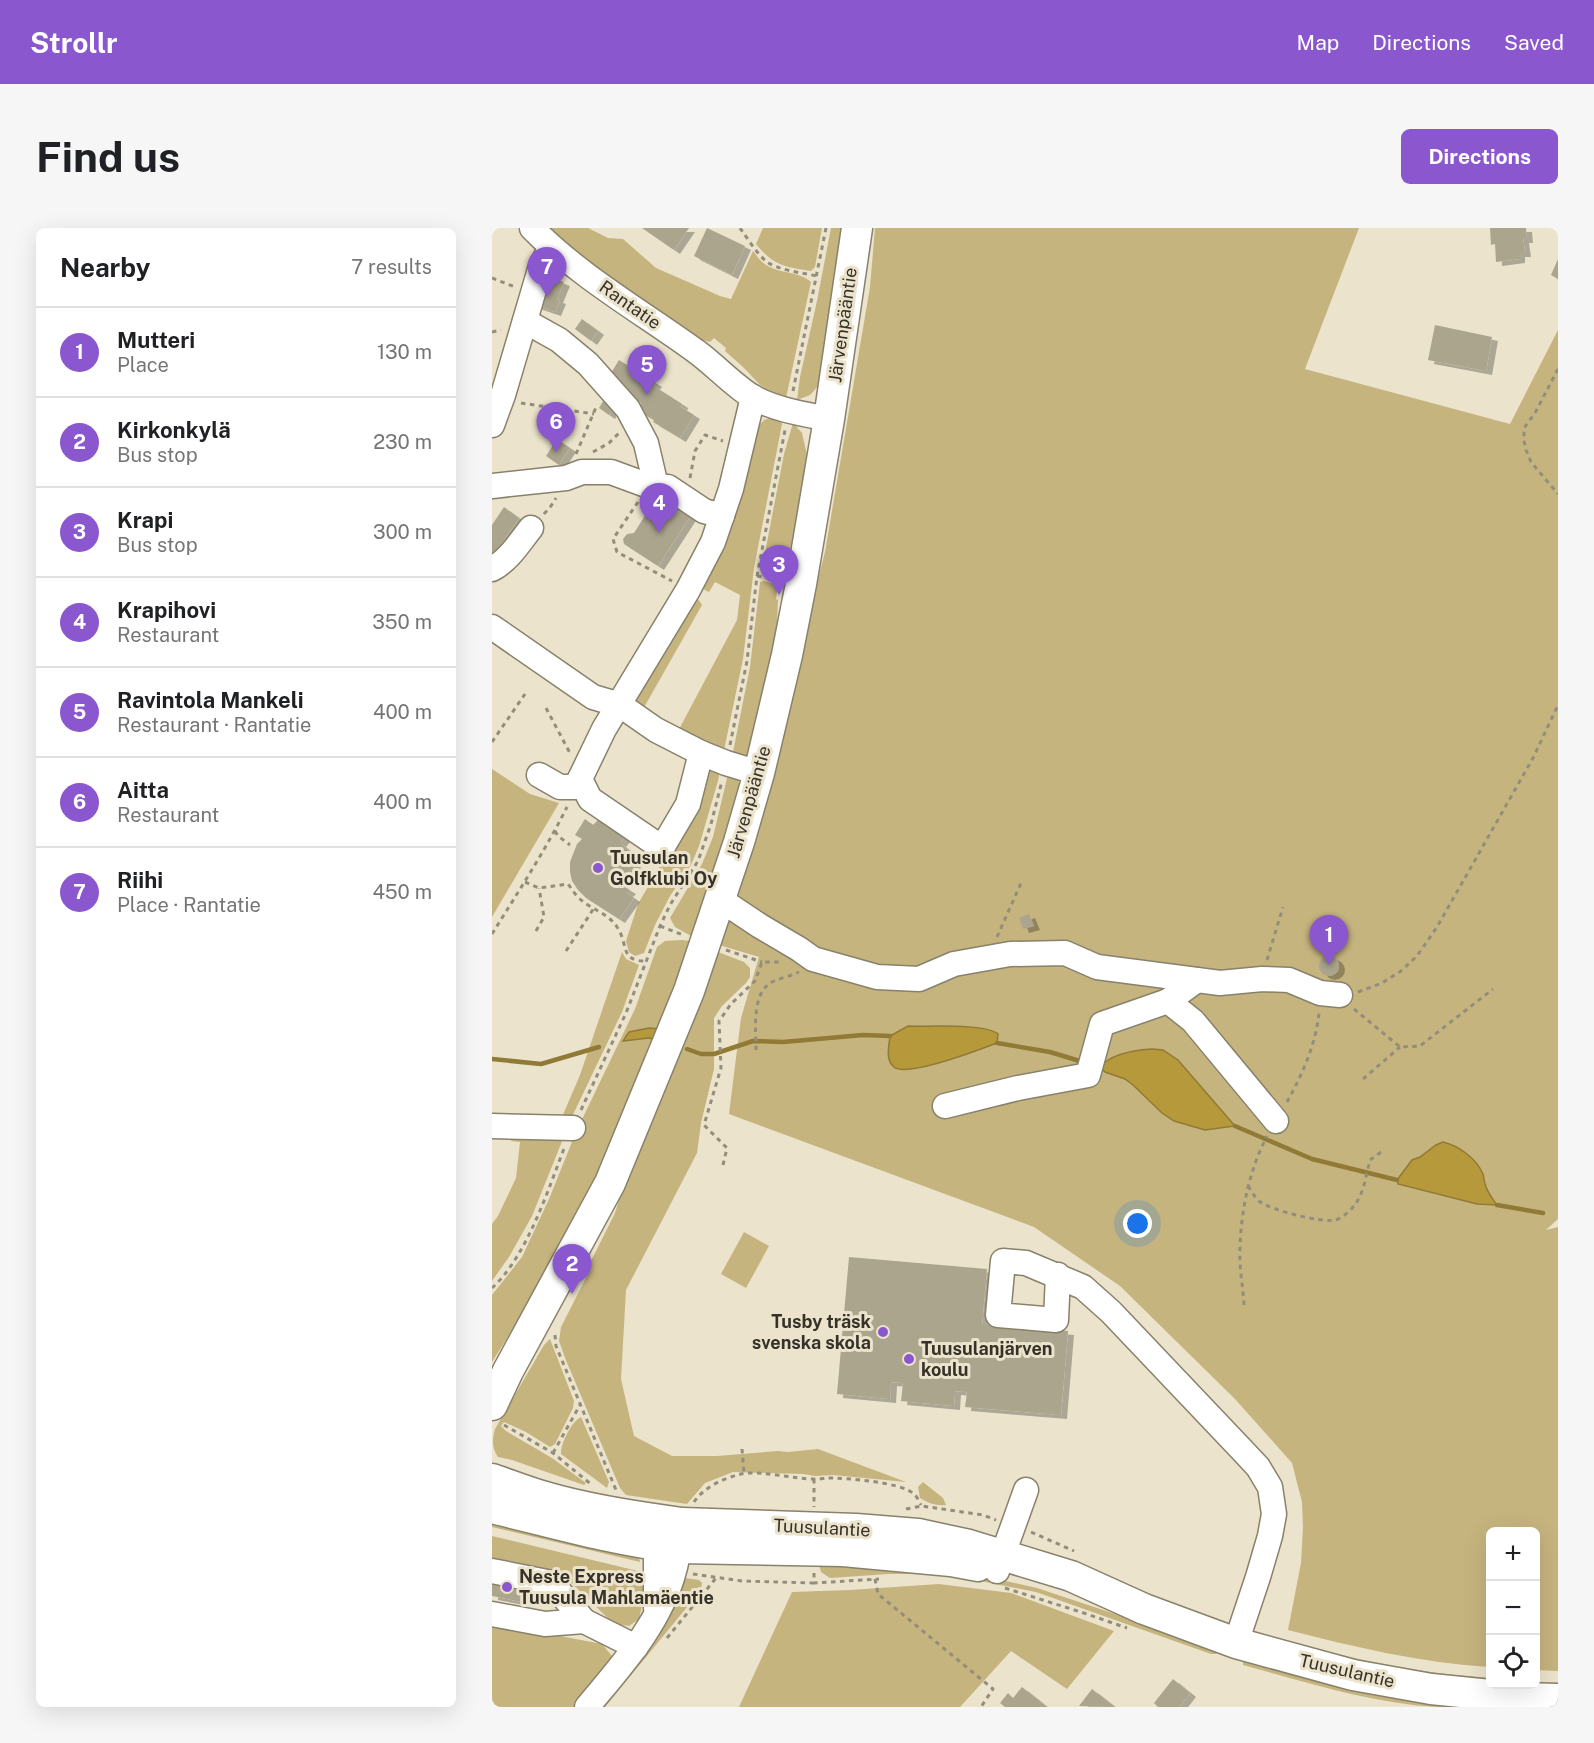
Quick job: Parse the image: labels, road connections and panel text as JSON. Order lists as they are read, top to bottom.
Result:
{
  "streets": {
    "main road": ["Järvenpääntie", "Tuusulantie"],
    "street": ["Rantatie"]
  },
  "crossings": [
    ["Rantatie", "Järvenpääntie"]
  ],
  "places": [
    "Tuusulan Golfklubi Oy",
    "Tusby träsk svenska skola",
    "Tuusulanjärven koulu",
    "Neste Express Tuusula Mahlamäentie"
  ],
  "page": {
    "header": "Strollr",
    "nav": ["Map", "Directions", "Saved"],
    "buttons": "Directions",
    "title": "Find us",
    "heading": ["Nearby", "7 results"],
    "pins": [
      "7",
      "5",
      "6",
      "4",
      "3",
      "1",
      "2"
    ],
    "list": [
      {
        "mark": "1",
        "name": "Mutteri",
        "note": "Place",
        "value": "130 m"
      },
      {
        "mark": "2",
        "name": "Kirkonkylä",
        "note": "Bus stop",
        "value": "230 m"
      },
      {
        "mark": "3",
        "name": "Krapi",
        "note": "Bus stop",
        "value": "300 m"
      },
      {
        "mark": "4",
        "name": "Krapihovi",
        "note": "Restaurant",
        "value": "350 m"
      },
      {
        "mark": "5",
        "name": "Ravintola Mankeli",
        "note": "Restaurant · Rantatie",
        "value": "400 m"
      },
      {
        "mark": "6",
        "name": "Aitta",
        "note": "Restaurant",
        "value": "400 m"
      },
      {
        "mark": "7",
        "name": "Riihi",
        "note": "Place · Rantatie",
        "value": "450 m"
      }
    ],
    "map_buttons": ["+", "−"]
  }
}
